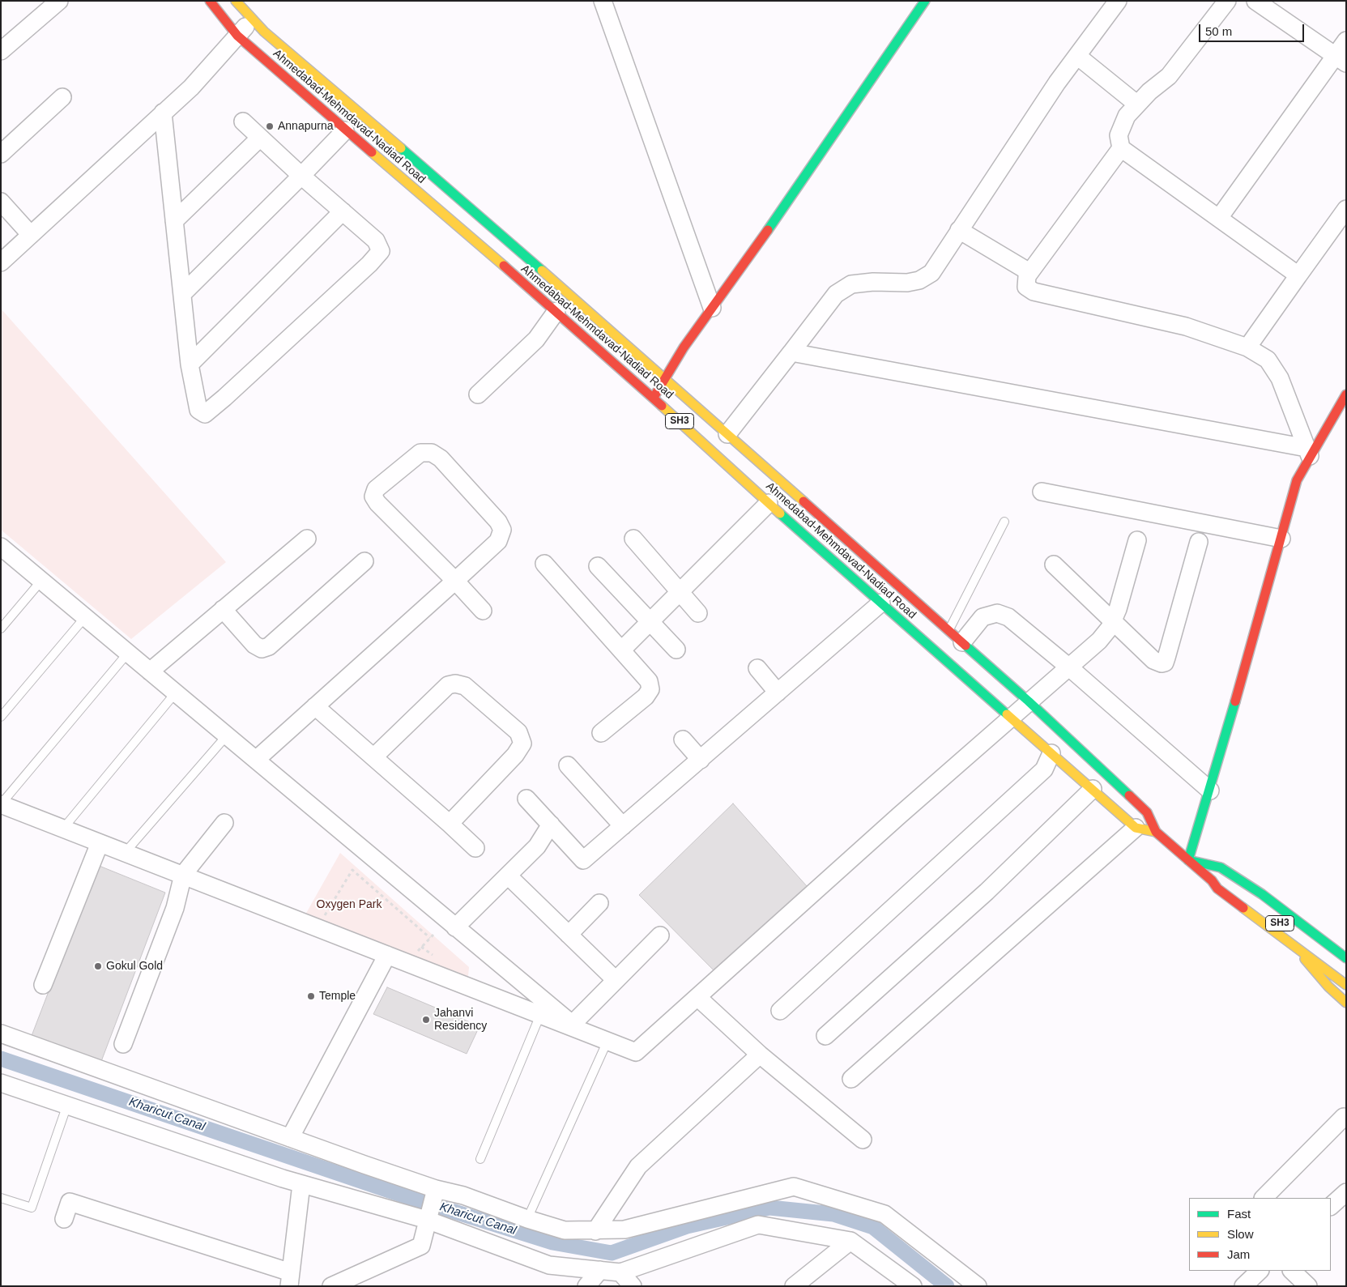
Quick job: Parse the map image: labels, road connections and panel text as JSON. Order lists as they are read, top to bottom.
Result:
{
  "streets": {
    "main road": ["Ahmedabad-Mehmdavad-Nadiad Road", "SH3"]
  },
  "water": ["Kharicut Canal"],
  "parks": ["Oxygen Park"],
  "places": [
    "Annapurna",
    "Gokul Gold",
    "Temple",
    "Jahanvi Residency"
  ],
  "legend": ["Fast", "Slow", "Jam"],
  "scale_bar": "50 m"
}
